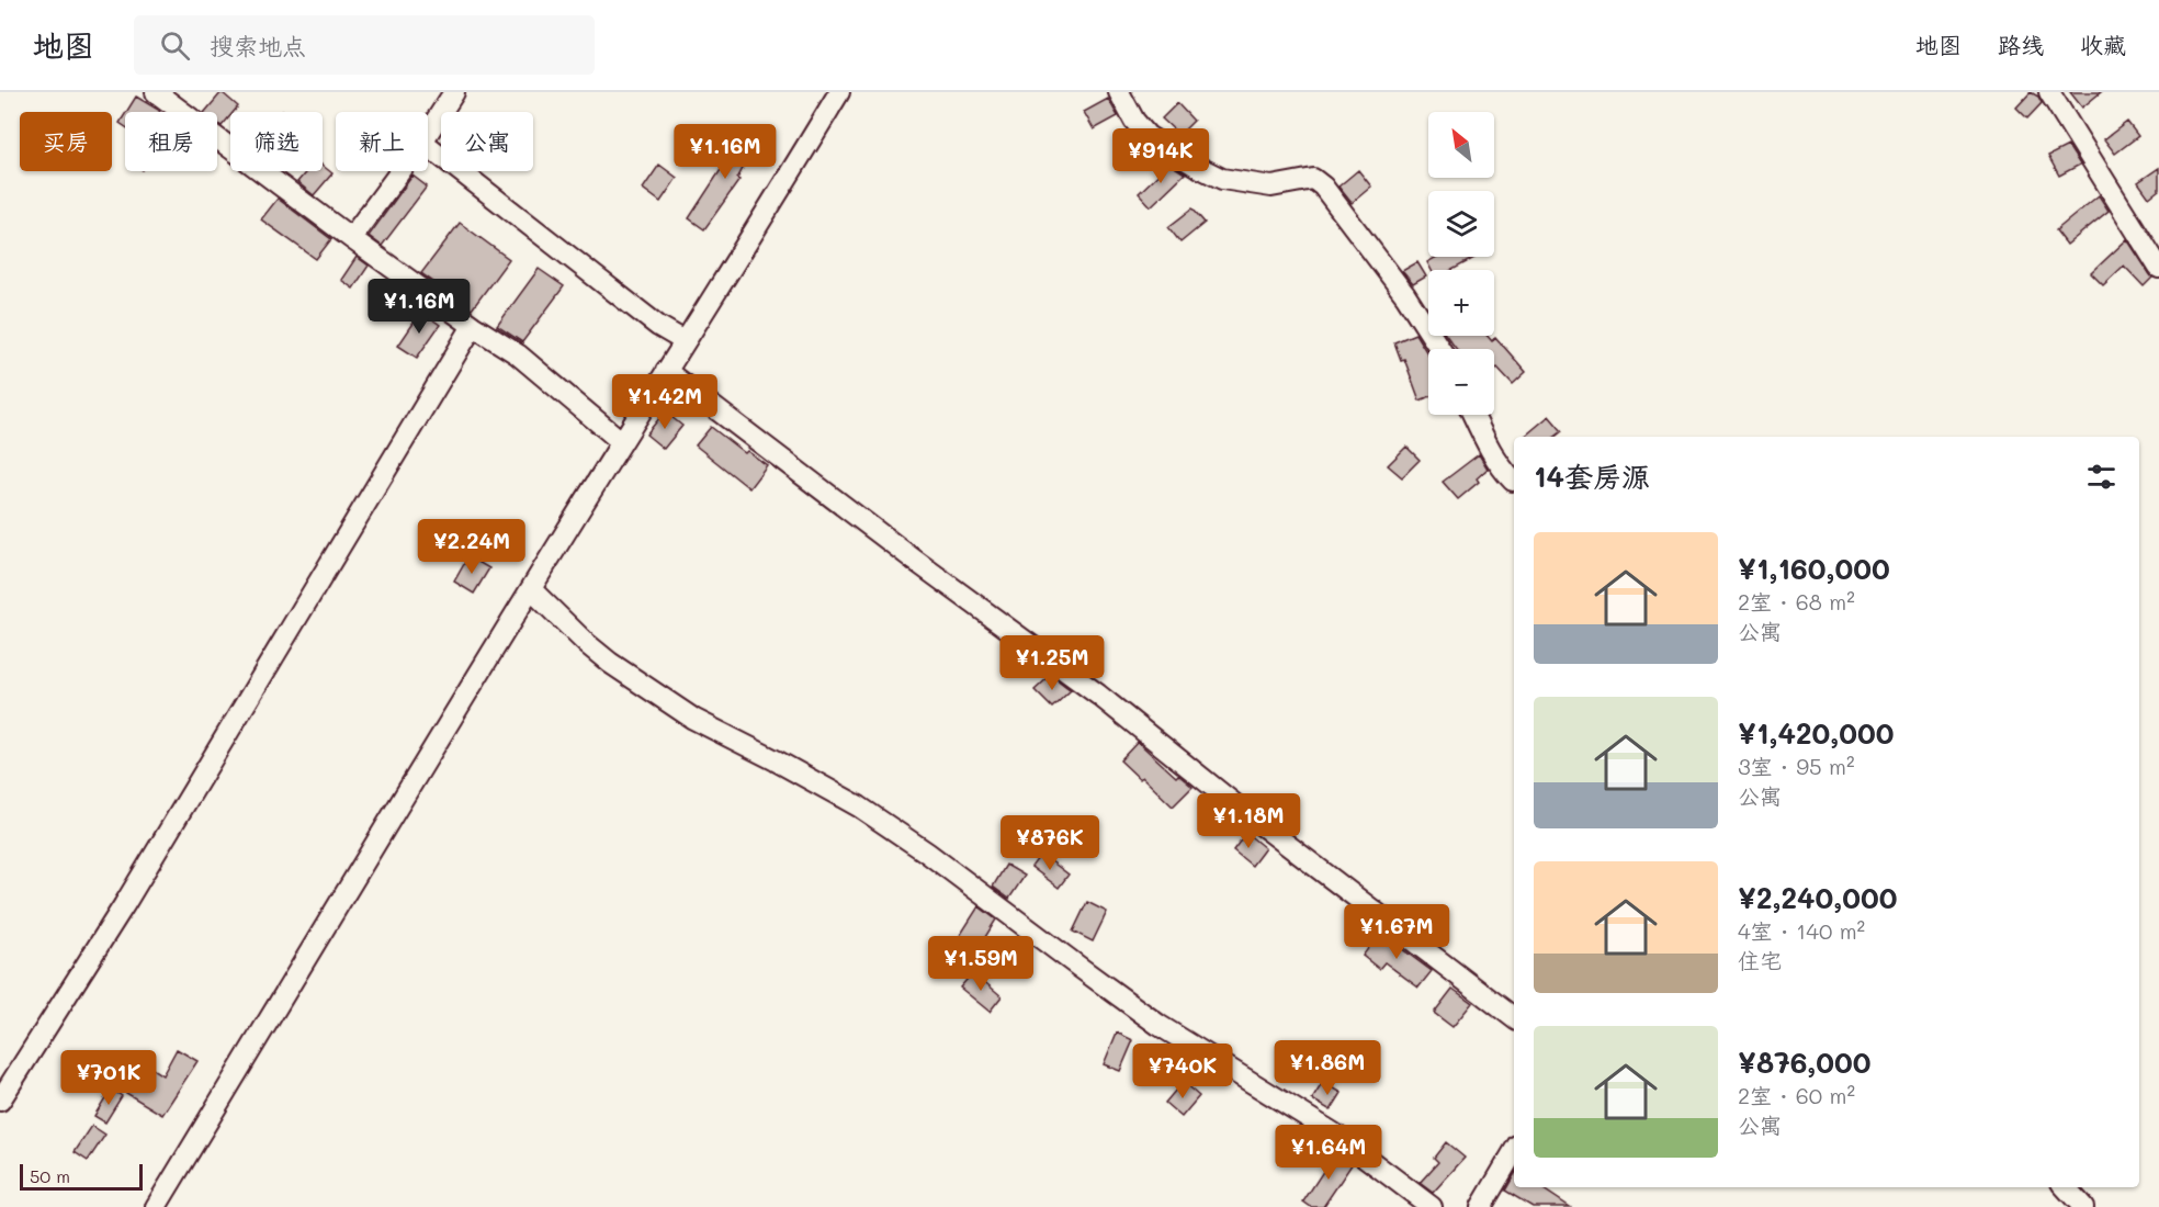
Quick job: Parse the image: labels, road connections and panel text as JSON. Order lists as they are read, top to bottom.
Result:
{
  "scale_bar": "50 m",
  "north": "top left",
  "page": {
    "header": "地图",
    "search": "搜索地点",
    "nav": ["地图", "路线", "收藏"],
    "map_buttons": ["+", "−"],
    "chip": [
      "买房",
      "租房",
      "筛选",
      "新上",
      "公寓"
    ],
    "price": [
      "¥1.16M",
      "¥914K",
      "¥1.16M",
      "¥1.42M",
      "¥2.24M",
      "¥1.25M",
      "¥1.18M",
      "¥876K",
      "¥1.67M",
      "¥1.59M",
      "¥1.86M",
      "¥740K",
      "¥701K",
      "¥1.64M"
    ],
    "heading": "14套房源",
    "list": [
      {
        "name": "¥1,160,000",
        "note": "2室 · 68 m² · 公寓"
      },
      {
        "name": "¥1,420,000",
        "note": "3室 · 95 m² · 公寓"
      },
      {
        "name": "¥2,240,000",
        "note": "4室 · 140 m² · 住宅"
      },
      {
        "name": "¥876,000",
        "note": "2室 · 60 m² · 公寓"
      }
    ],
    "scale": "50 m"
  }
}
